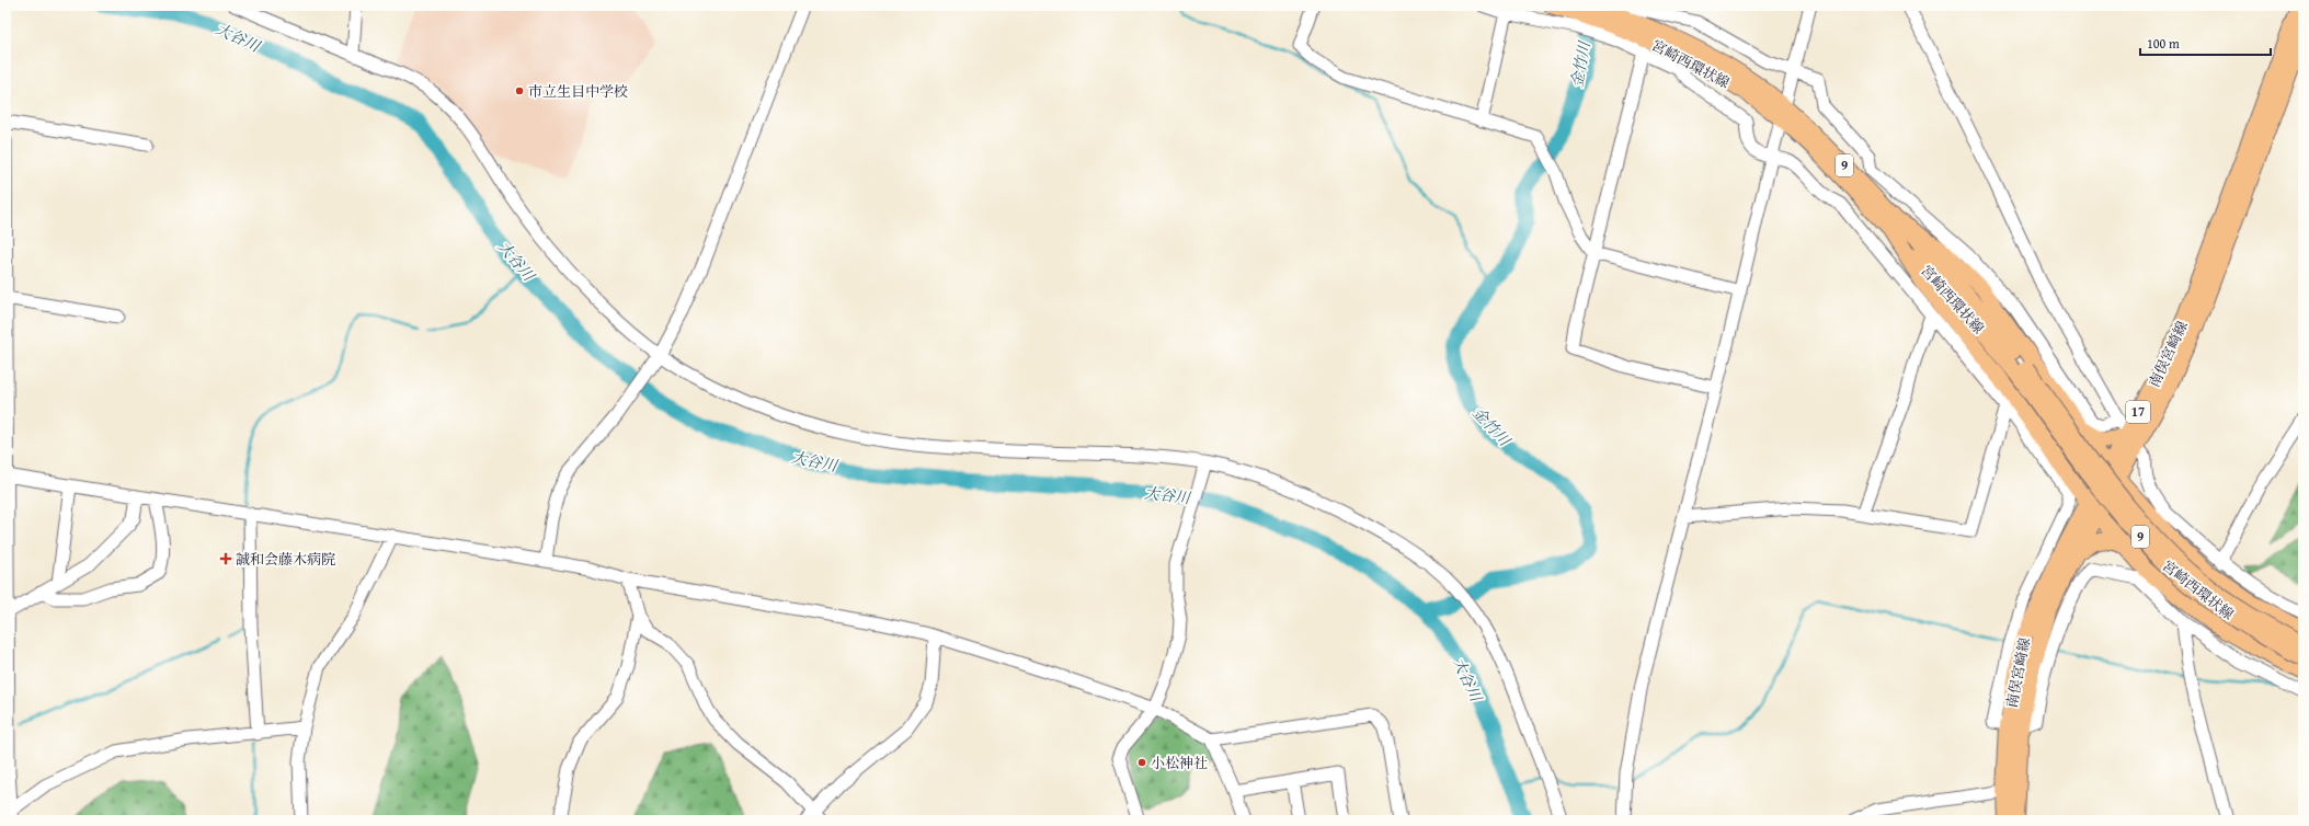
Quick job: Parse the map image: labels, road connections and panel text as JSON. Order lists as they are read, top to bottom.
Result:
{
  "streets": {
    "main road": [
      "宮崎西環状線",
      "9",
      "南俣宮崎線",
      "17"
    ]
  },
  "water": ["大谷川", "金竹川"],
  "places": {
    "other": ["市立生目中学校", "小松神社"],
    "health": ["誠和会藤木病院"]
  },
  "scale_bar": "100 m"
}
